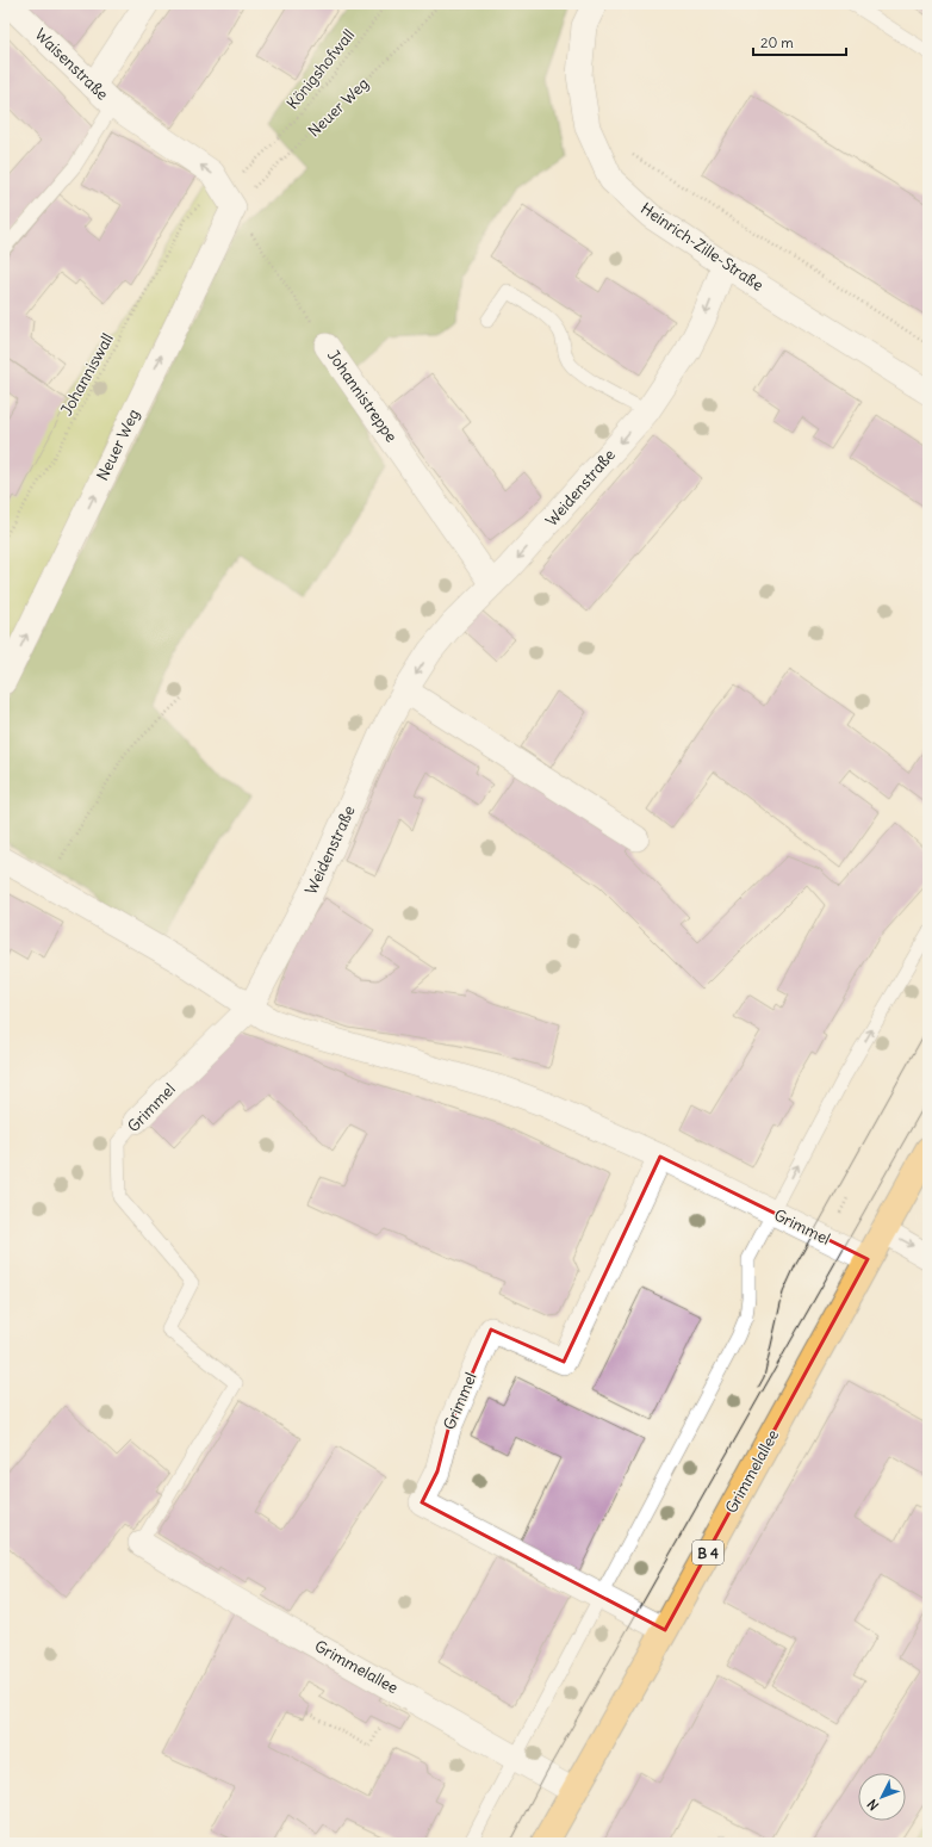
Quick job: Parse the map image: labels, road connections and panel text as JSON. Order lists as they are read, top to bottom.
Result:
{
  "streets": {
    "main road": ["Grimmelallee", "B 4"],
    "street": [
      "Waisenstraße",
      "Neuer Weg",
      "Heinrich-Zille-Straße",
      "Johannistreppe",
      "Weidenstraße",
      "Grimmel"
    ],
    "path": ["Königshofwall", "Johanniswall"]
  },
  "crossings": [
    ["Neuer Weg", "Johannistreppe"],
    ["Heinrich-Zille-Straße", "Weidenstraße"],
    ["Johannistreppe", "Weidenstraße"],
    ["Weidenstraße", "Grimmel"],
    ["Grimmel", "Grimmelallee"]
  ],
  "one_way": ["Neuer Weg", "Weidenstraße"],
  "scale_bar": "20 m",
  "north": "bottom left"
}
